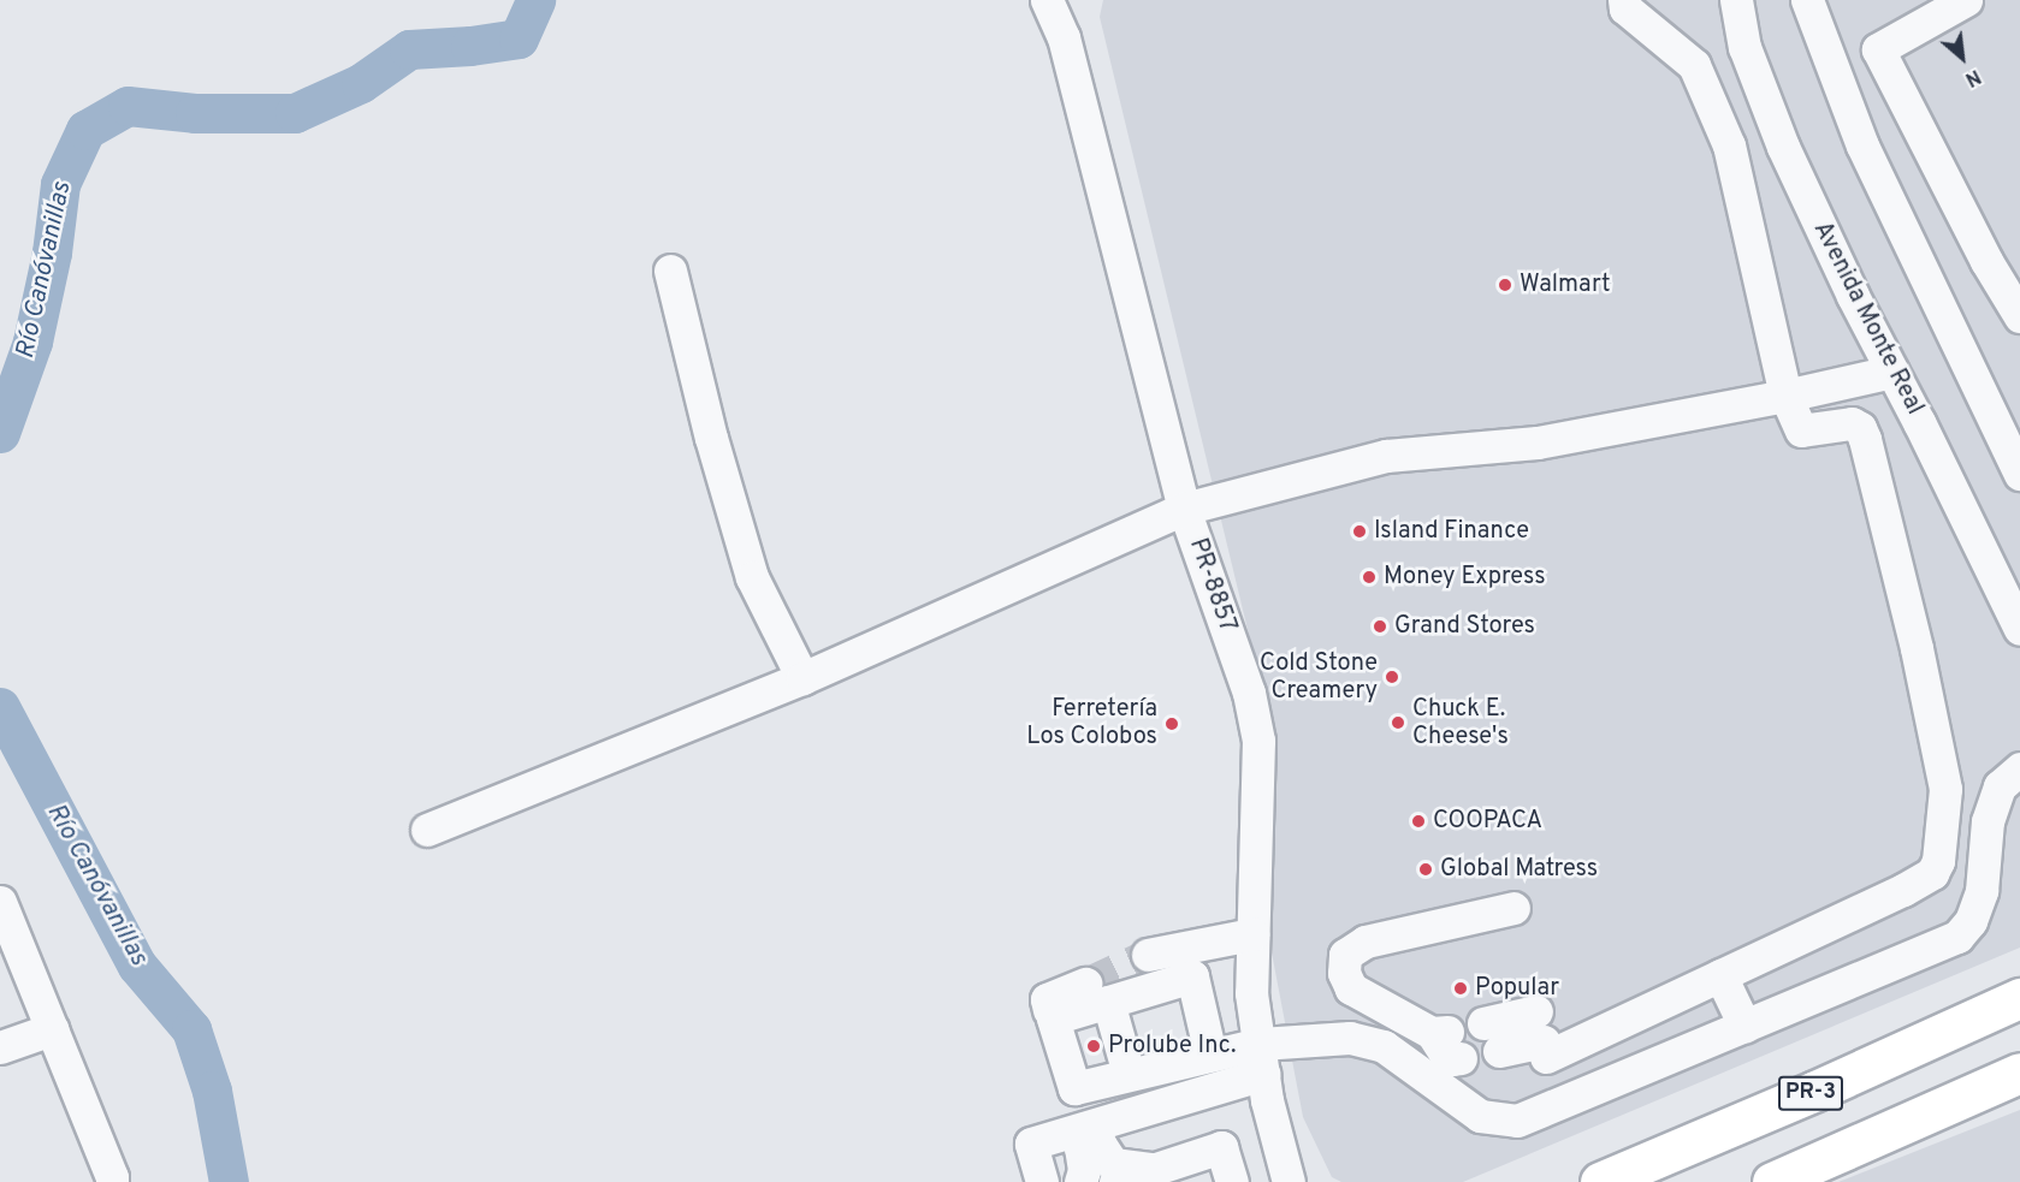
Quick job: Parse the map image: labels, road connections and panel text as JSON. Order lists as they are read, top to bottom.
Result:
{
  "streets": {
    "main road": ["PR-3"],
    "street": ["Avenida Monte Real", "PR-8857"]
  },
  "water": ["Río Canóvanillas"],
  "places": [
    "Walmart",
    "Island Finance",
    "Money Express",
    "Grand Stores",
    "Cold Stone Creamery",
    "Chuck E. Cheese's",
    "Ferretería Los Colobos",
    "COOPACA",
    "Global Matress",
    "Popular",
    "Prolube Inc."
  ],
  "north": "bottom right"
}
